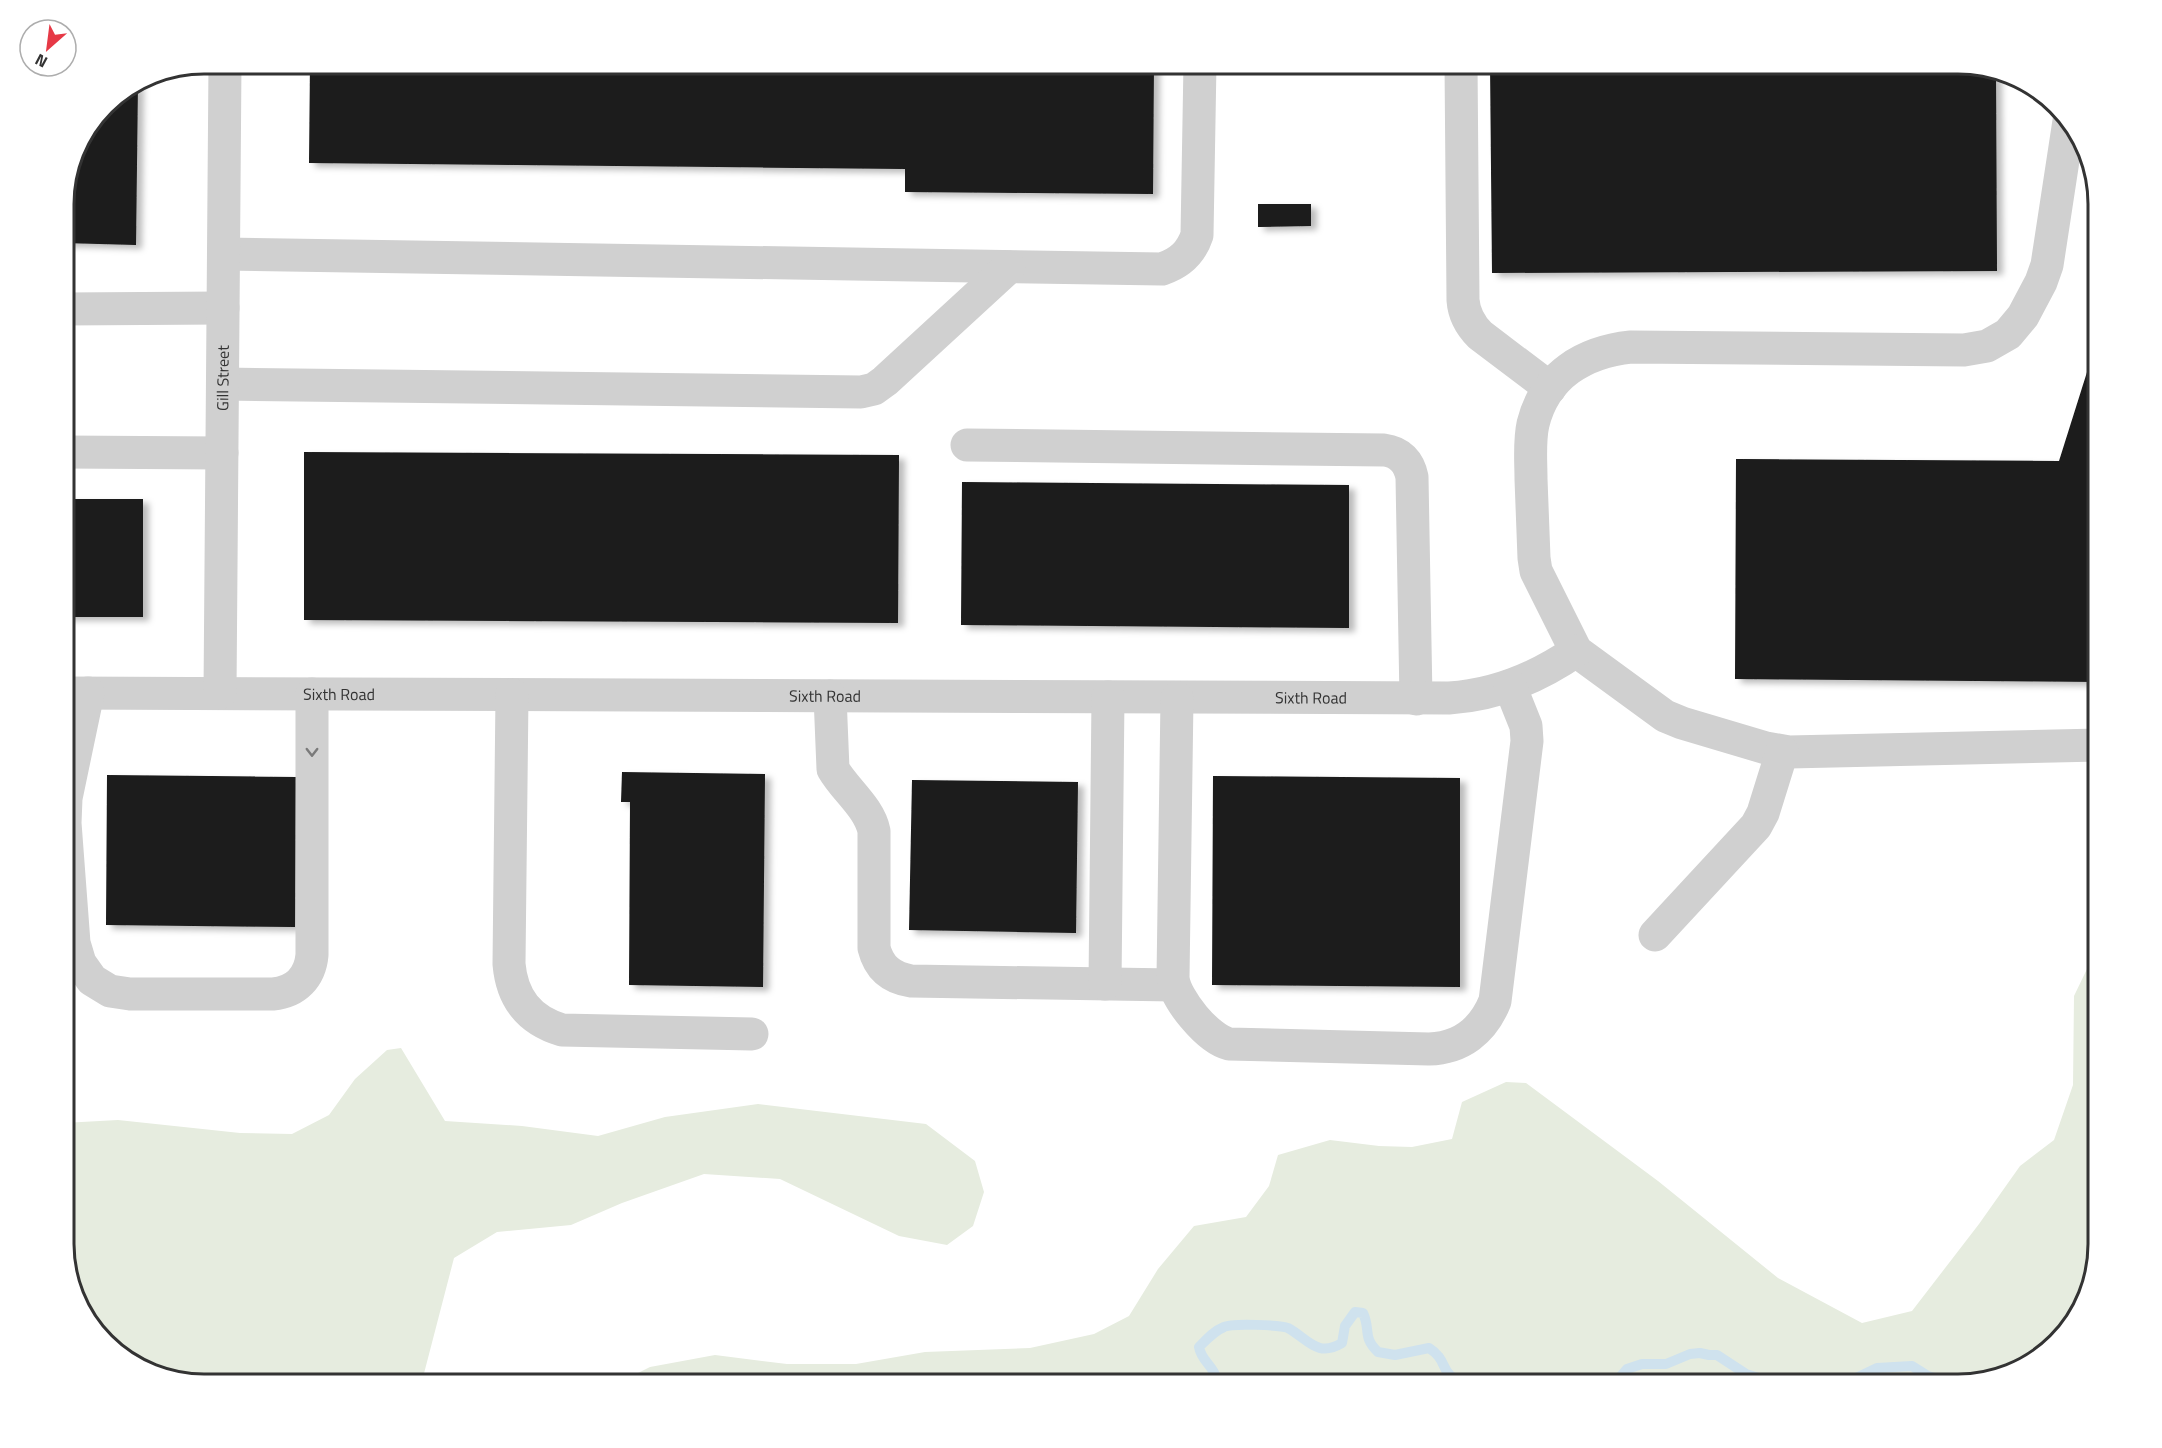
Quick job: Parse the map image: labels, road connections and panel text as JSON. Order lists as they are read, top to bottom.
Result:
{
  "streets": {
    "street": ["Gill Street", "Sixth Road"]
  },
  "crossings": [
    ["Gill Street", "Sixth Road"]
  ],
  "north": "bottom left"
}
